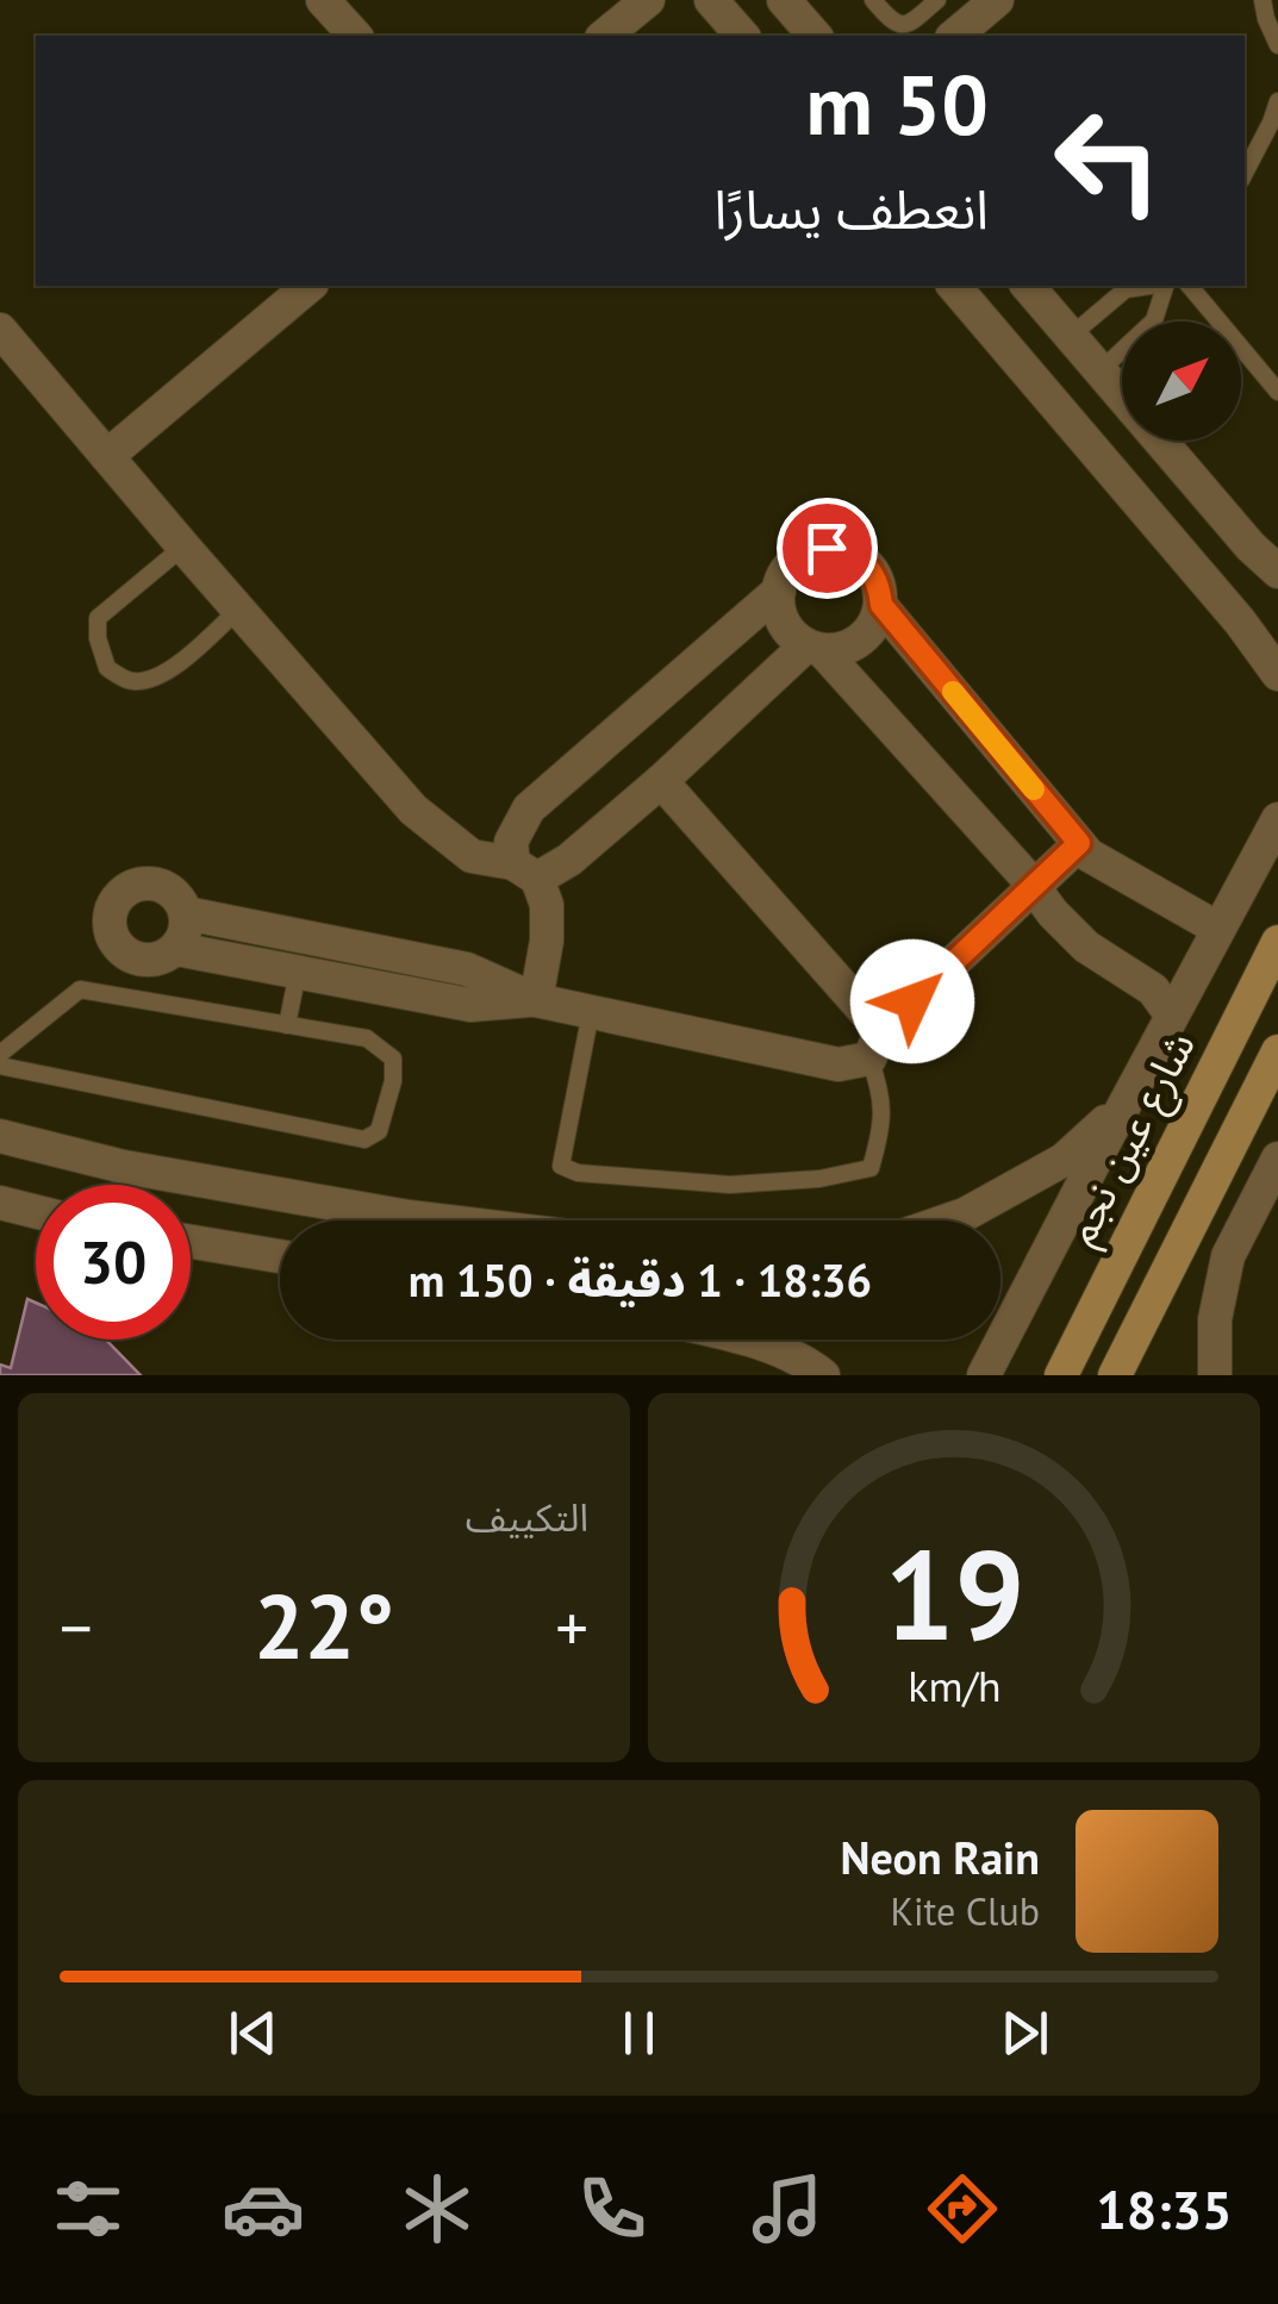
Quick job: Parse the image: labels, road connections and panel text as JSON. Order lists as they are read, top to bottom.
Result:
{
  "streets": {
    "main road": ["شارع عين نجم"]
  },
  "north": "top right",
  "page": {
    "turn": ["50 m", "انعطف يسارًا"],
    "limit": "30",
    "trip": "18:36 · 1 دقيقة · 150 m",
    "tile": "التكييف",
    "heat": ["−", "22°", "+"],
    "song": ["Neon Rain", "Kite Club"],
    "tabs": "18:35",
    "gauge": ["19", "km/h"]
  }
}
